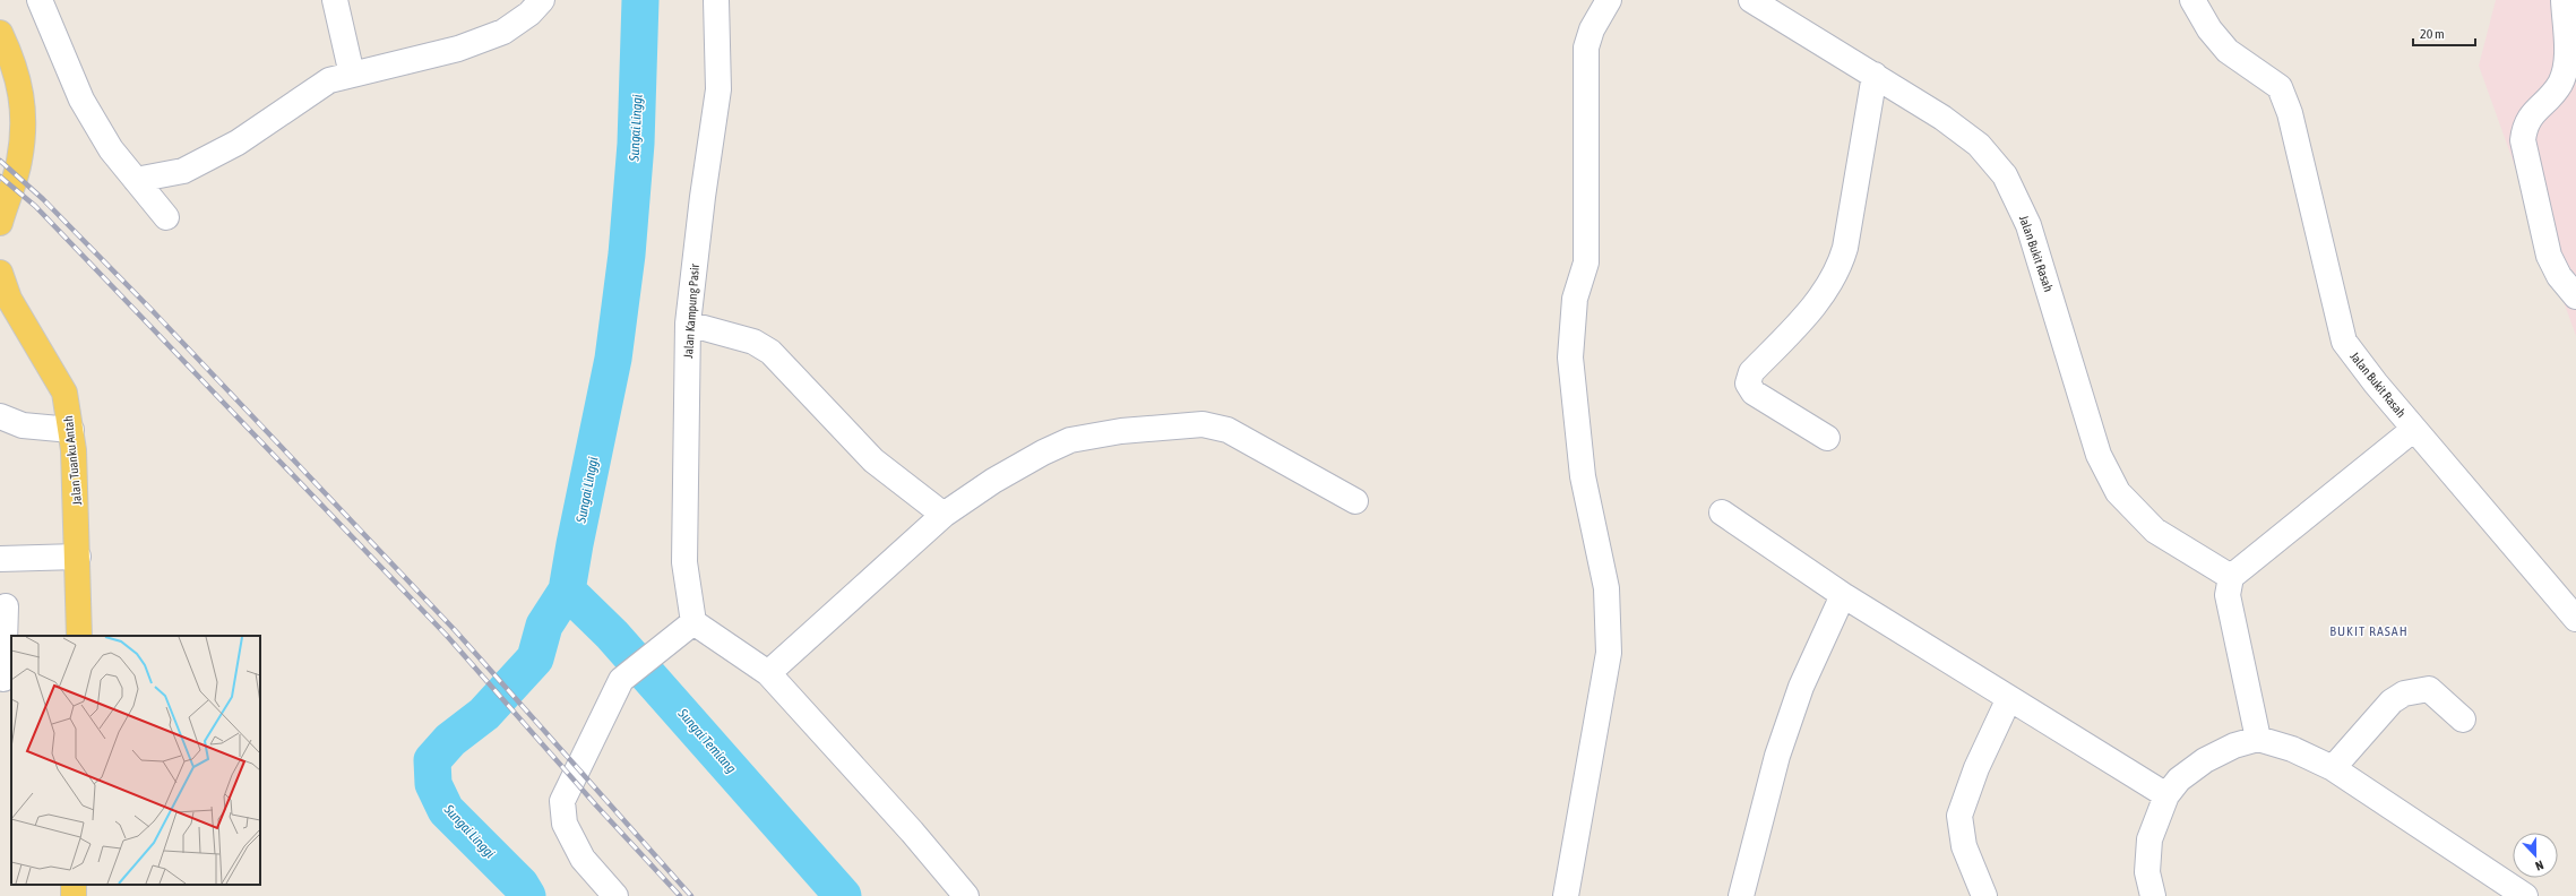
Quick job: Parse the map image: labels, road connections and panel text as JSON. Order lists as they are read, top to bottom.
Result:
{
  "streets": {
    "main road": ["Jalan Tuanku Antah"],
    "street": ["Jalan Bukit Rasah", "Jalan Kampung Pasir"]
  },
  "districts": ["BUKIT RASAH"],
  "water": ["Sungai Linggi", "Sungai Temiang"],
  "scale_bar": "20 m",
  "north": "bottom"
}
